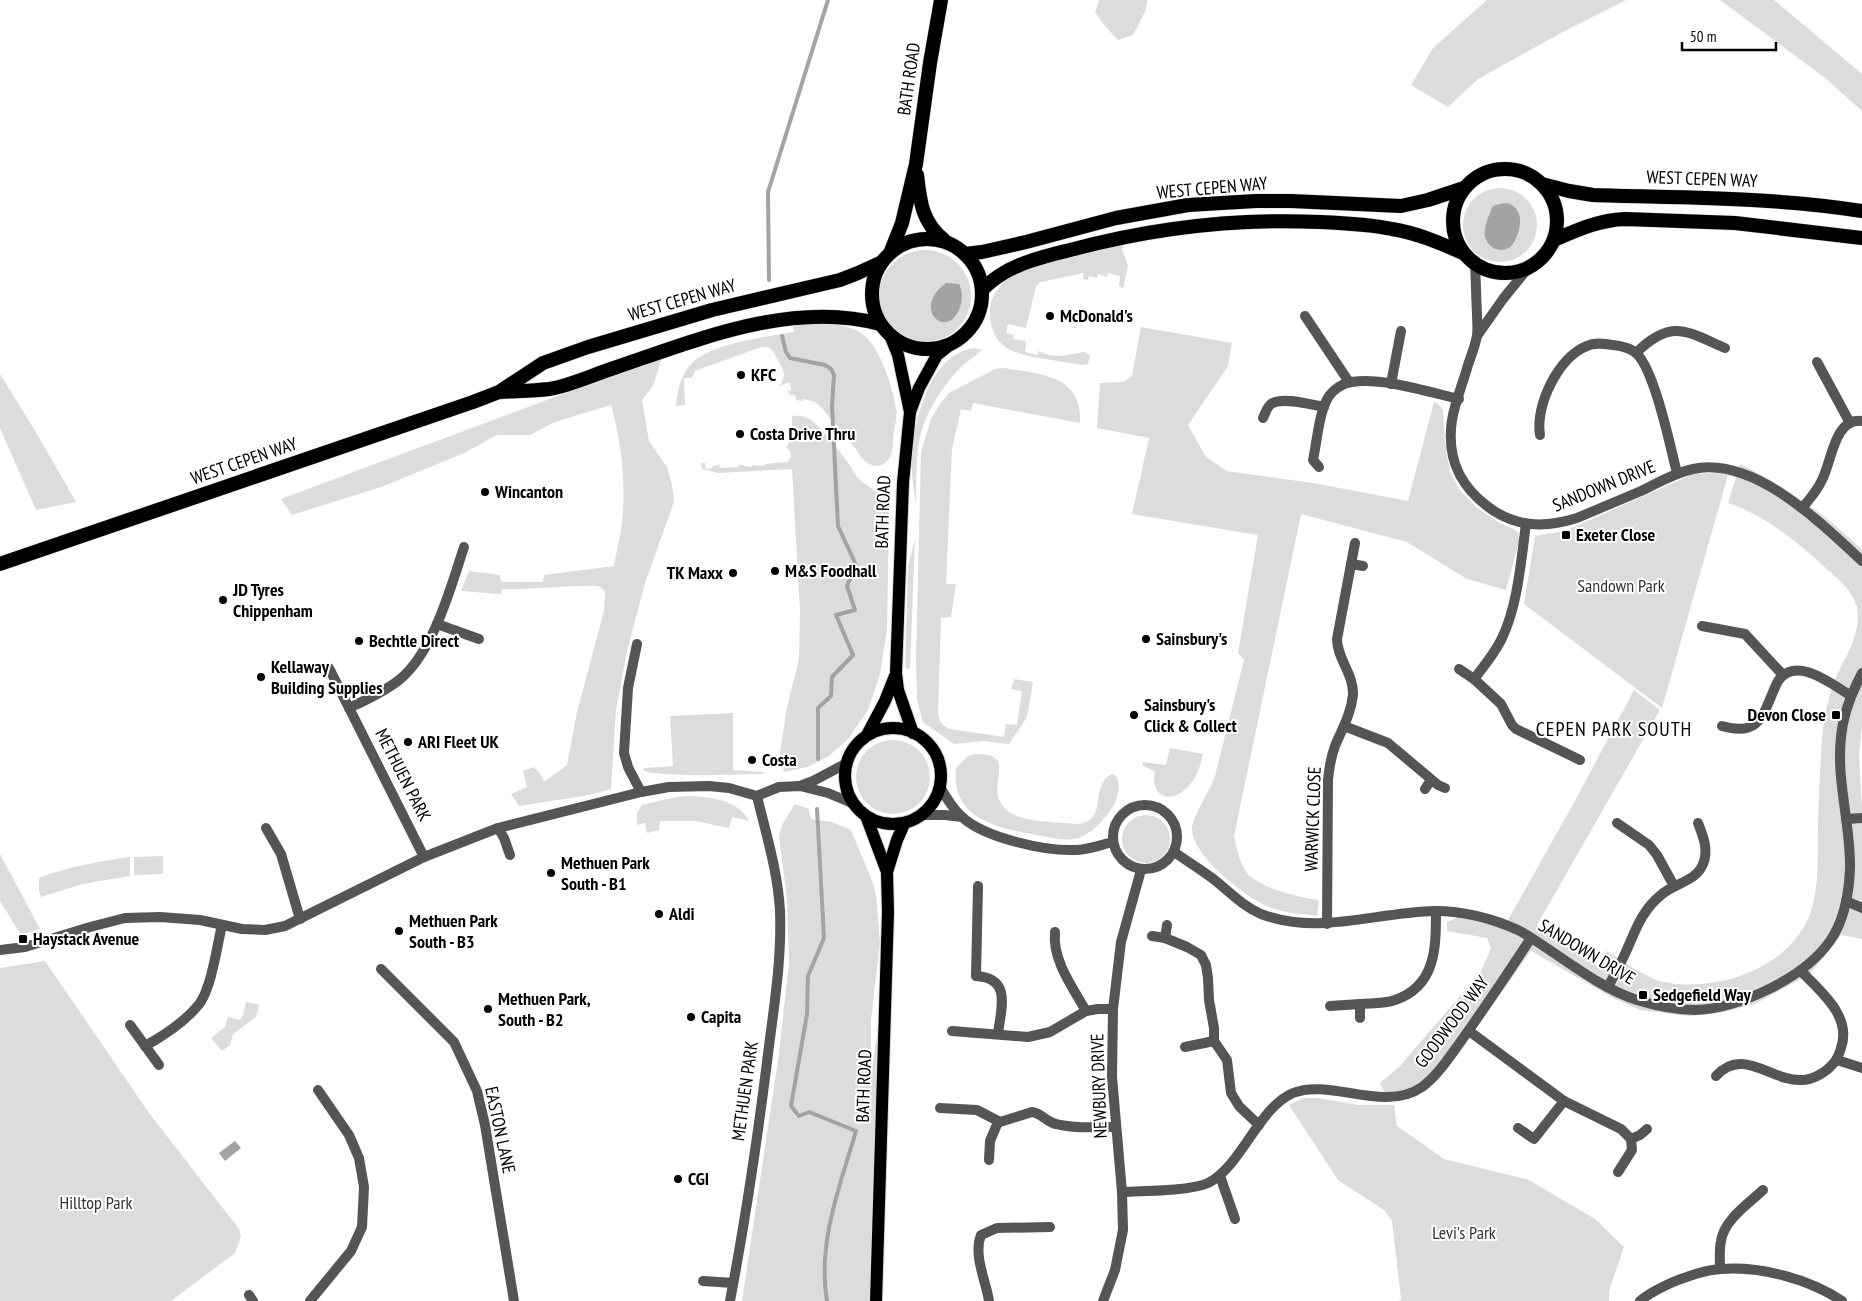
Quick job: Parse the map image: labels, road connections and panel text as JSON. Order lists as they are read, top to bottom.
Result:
{
  "streets": {
    "highway": ["BATH ROAD", "WEST CEPEN WAY"],
    "street": [
      "SANDOWN DRIVE",
      "METHUEN PARK",
      "WARWICK CLOSE",
      "GOODWOOD WAY",
      "NEWBURY DRIVE",
      "EASTON LANE"
    ]
  },
  "crossings": [
    ["BATH ROAD", "WEST CEPEN WAY"],
    ["WEST CEPEN WAY", "SANDOWN DRIVE"],
    ["SANDOWN DRIVE", "WARWICK CLOSE"],
    ["SANDOWN DRIVE", "GOODWOOD WAY"],
    ["SANDOWN DRIVE", "NEWBURY DRIVE"],
    ["GOODWOOD WAY", "NEWBURY DRIVE"]
  ],
  "districts": ["CEPEN PARK SOUTH"],
  "parks": ["Sandown Park", "Hilltop Park", "Levi's Park"],
  "places": {
    "other": [
      "McDonald's",
      "KFC",
      "Costa Drive Thru",
      "Wincanton",
      "M&S Foodhall",
      "TK Maxx",
      "JD Tyres Chippenham",
      "Sainsbury's",
      "Bechtle Direct",
      "Kellaway Building Supplies",
      "Sainsbury's Click & Collect",
      "ARI Fleet UK",
      "Costa",
      "Methuen Park South - B1",
      "Aldi",
      "Methuen Park South - B3",
      "Methuen Park, South - B2",
      "Capita",
      "CGI"
    ],
    "transit": [
      "Exeter Close",
      "Devon Close",
      "Haystack Avenue",
      "Sedgefield Way"
    ]
  },
  "scale_bar": "50 m"
}
